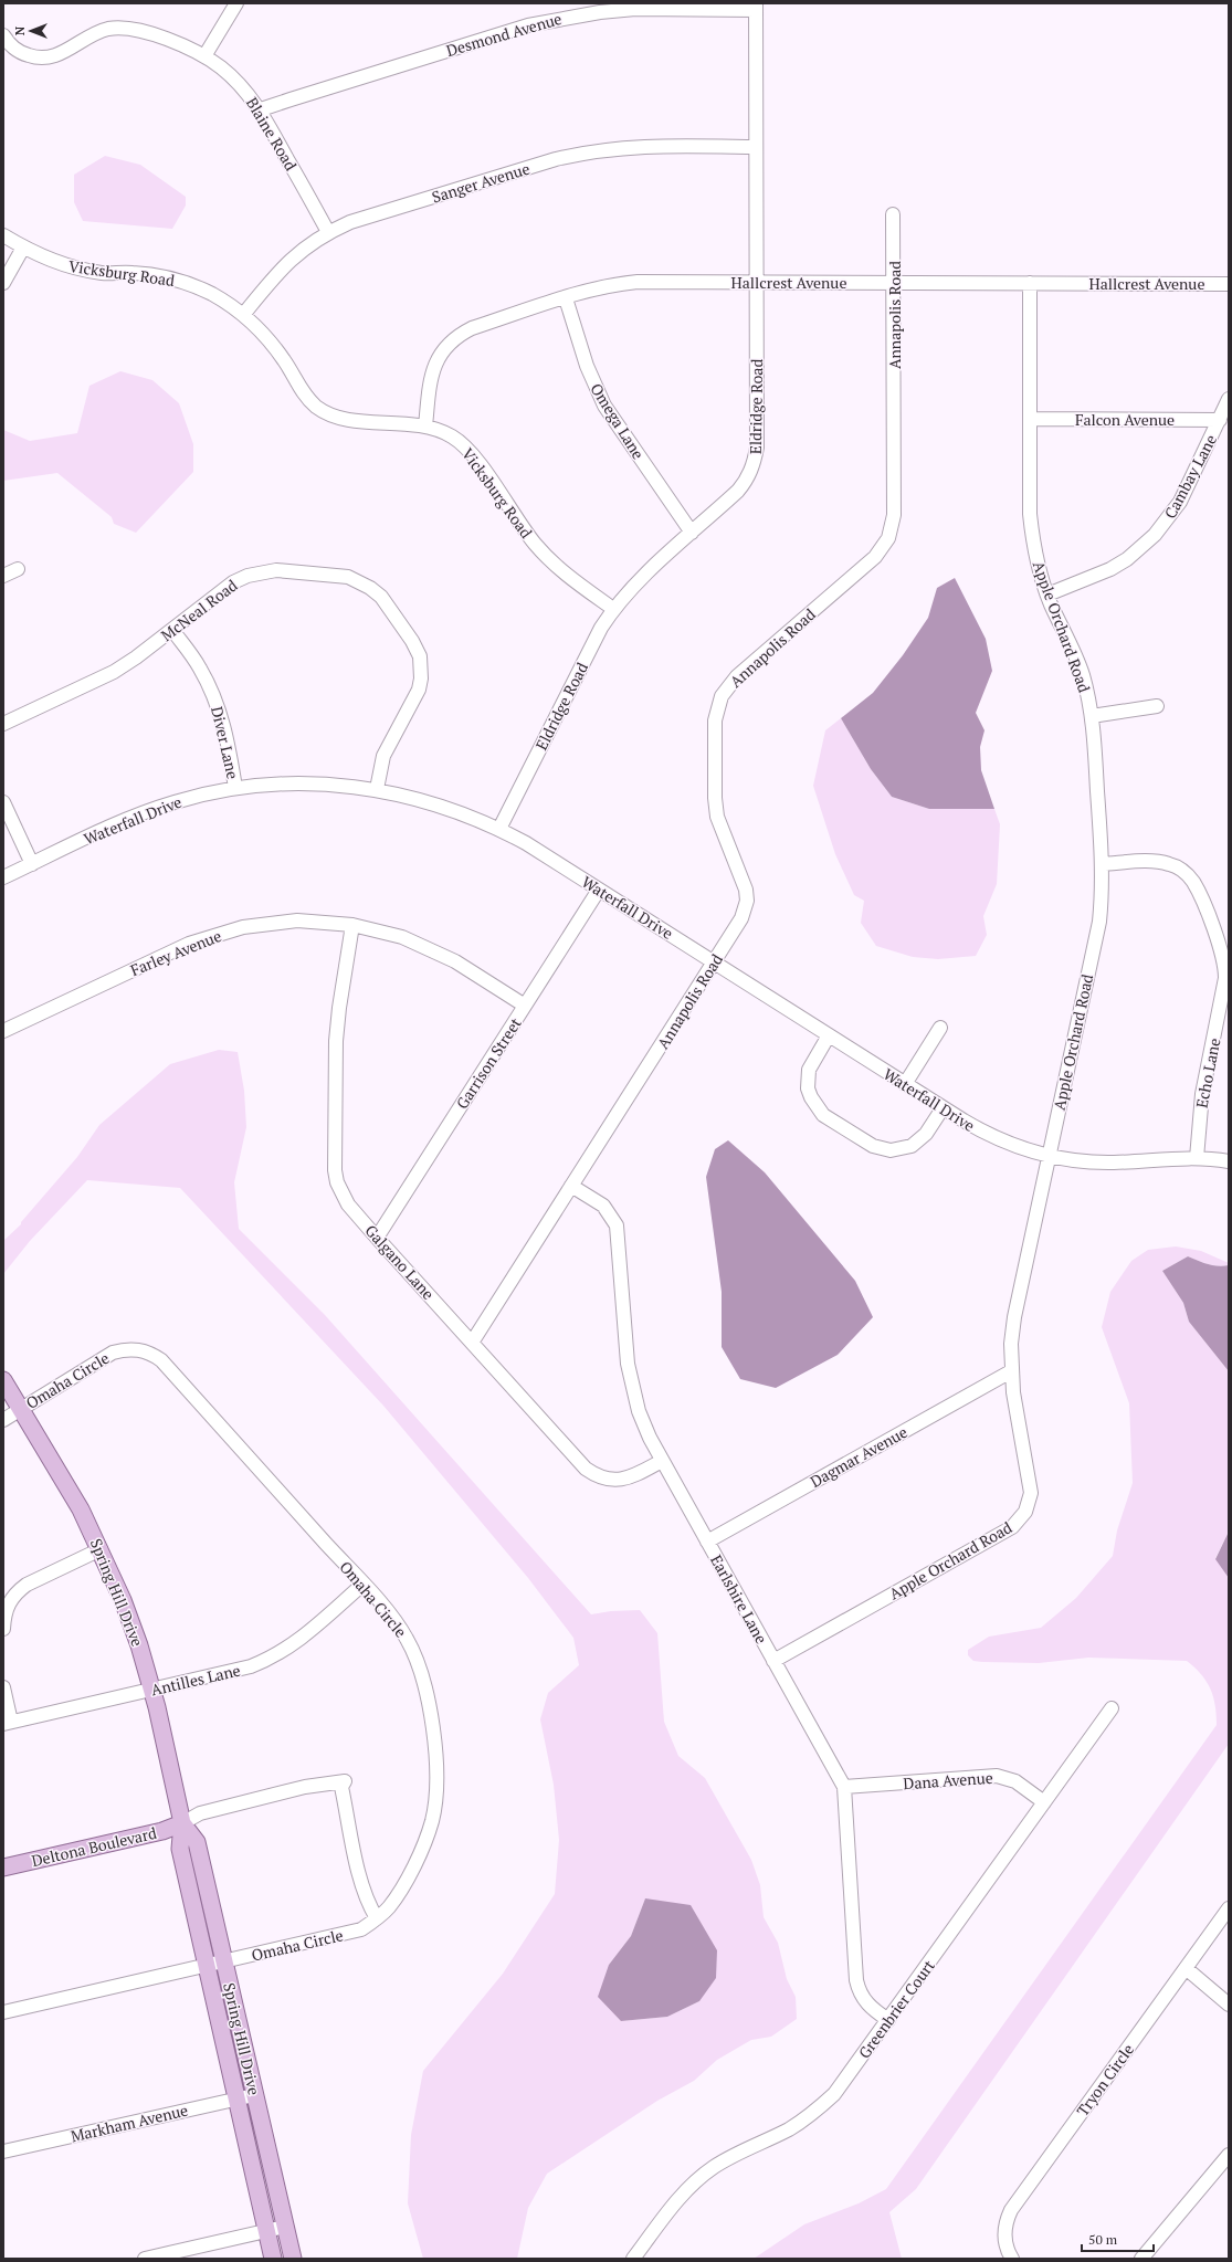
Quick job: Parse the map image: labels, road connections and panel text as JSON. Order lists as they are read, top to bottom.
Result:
{
  "streets": {
    "main road": ["Spring Hill Drive", "Deltona Boulevard"],
    "street": [
      "Desmond Avenue",
      "Blaine Road",
      "Sanger Avenue",
      "Vicksburg Road",
      "Hallcrest Avenue",
      "Annapolis Road",
      "Eldridge Road",
      "Falcon Avenue",
      "Omega Lane",
      "Cambay Lane",
      "McNeal Road",
      "Apple Orchard Road",
      "Diver Lane",
      "Waterfall Drive",
      "Farley Avenue",
      "Garrison Street",
      "Echo Lane",
      "Galgano Lane",
      "Omaha Circle",
      "Dagmar Avenue",
      "Earlshire Lane",
      "Antilles Lane",
      "Dana Avenue",
      "Greenbrier Court",
      "Tryon Circle",
      "Markham Avenue"
    ]
  },
  "crossings": [
    ["Desmond Avenue", "Blaine Road"],
    ["Desmond Avenue", "Eldridge Road"],
    ["Blaine Road", "Sanger Avenue"],
    ["Sanger Avenue", "Vicksburg Road"],
    ["Sanger Avenue", "Eldridge Road"],
    ["Vicksburg Road", "Hallcrest Avenue"],
    ["Vicksburg Road", "Eldridge Road"],
    ["Hallcrest Avenue", "Annapolis Road"],
    ["Hallcrest Avenue", "Eldridge Road"],
    ["Hallcrest Avenue", "Omega Lane"],
    ["Hallcrest Avenue", "Apple Orchard Road"],
    ["Annapolis Road", "Waterfall Drive"],
    ["Annapolis Road", "Galgano Lane"],
    ["Annapolis Road", "Earlshire Lane"],
    ["Eldridge Road", "Omega Lane"],
    ["Eldridge Road", "Waterfall Drive"],
    ["Falcon Avenue", "Cambay Lane"],
    ["Falcon Avenue", "Apple Orchard Road"],
    ["Cambay Lane", "Apple Orchard Road"],
    ["McNeal Road", "Diver Lane"],
    ["McNeal Road", "Waterfall Drive"],
    ["Apple Orchard Road", "Waterfall Drive"],
    ["Apple Orchard Road", "Echo Lane"],
    ["Apple Orchard Road", "Dagmar Avenue"],
    ["Apple Orchard Road", "Earlshire Lane"],
    ["Diver Lane", "Waterfall Drive"],
    ["Waterfall Drive", "Garrison Street"],
    ["Waterfall Drive", "Echo Lane"],
    ["Farley Avenue", "Garrison Street"],
    ["Farley Avenue", "Galgano Lane"],
    ["Garrison Street", "Galgano Lane"],
    ["Galgano Lane", "Earlshire Lane"],
    ["Omaha Circle", "Spring Hill Drive"],
    ["Omaha Circle", "Antilles Lane"],
    ["Dagmar Avenue", "Earlshire Lane"],
    ["Spring Hill Drive", "Antilles Lane"],
    ["Spring Hill Drive", "Deltona Boulevard"],
    ["Spring Hill Drive", "Markham Avenue"],
    ["Earlshire Lane", "Dana Avenue"],
    ["Earlshire Lane", "Greenbrier Court"],
    ["Dana Avenue", "Greenbrier Court"]
  ],
  "scale_bar": "50 m",
  "north": "left"
}
